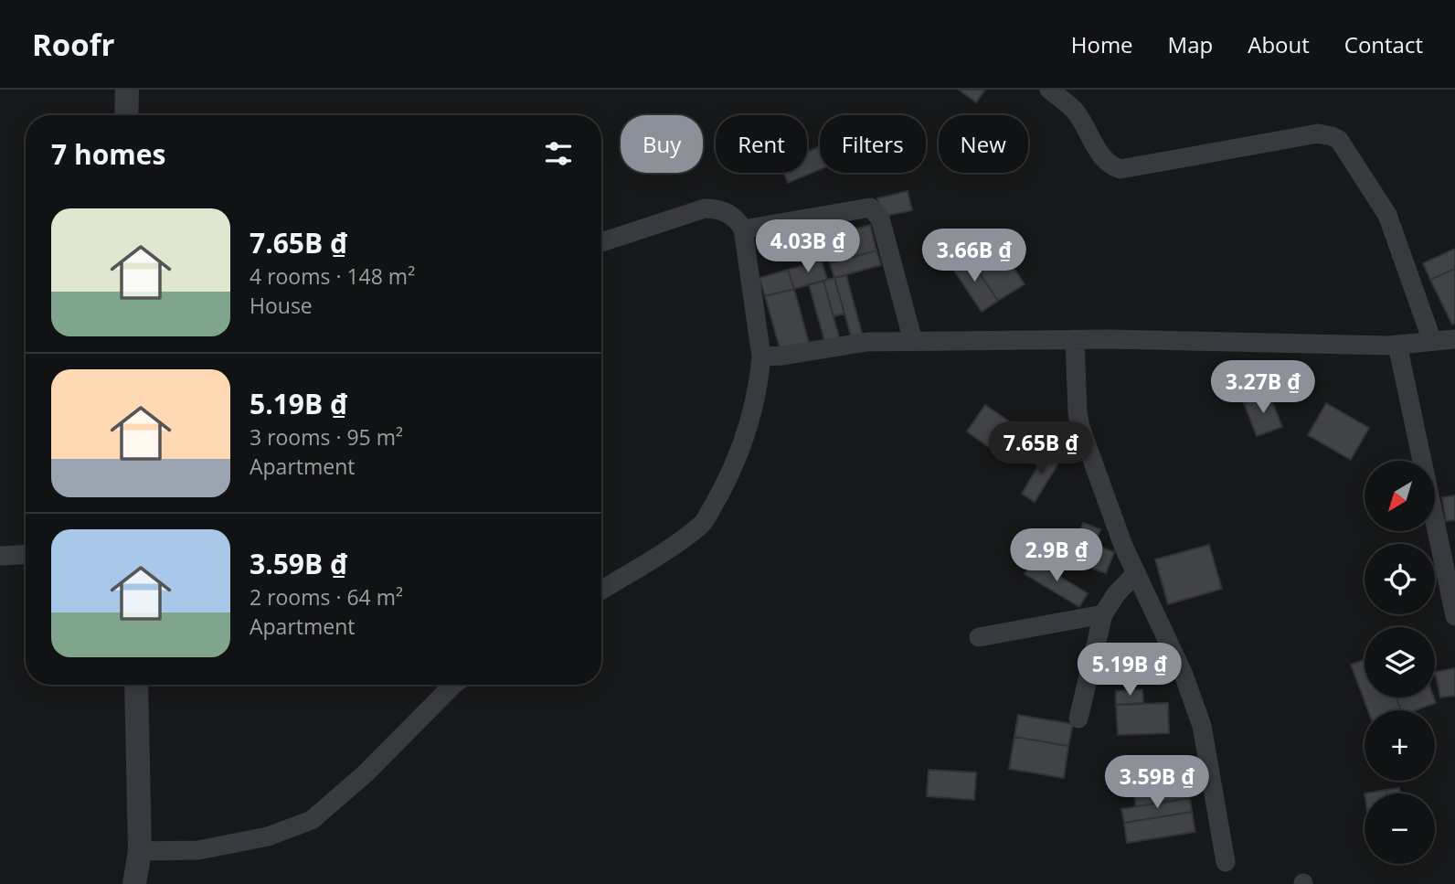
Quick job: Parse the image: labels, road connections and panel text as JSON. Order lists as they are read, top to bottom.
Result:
{
  "north": "bottom left",
  "page": {
    "header": "Roofr",
    "nav": [
      "Home",
      "Map",
      "About",
      "Contact"
    ],
    "chip": [
      "Buy",
      "Rent",
      "Filters",
      "New"
    ],
    "heading": "7 homes",
    "list": [
      {
        "name": "7.65B ₫",
        "note": "4 rooms · 148 m² · House"
      },
      {
        "name": "5.19B ₫",
        "note": "3 rooms · 95 m² · Apartment"
      },
      {
        "name": "3.59B ₫",
        "note": "2 rooms · 64 m² · Apartment"
      }
    ],
    "price": [
      "4.03B ₫",
      "3.66B ₫",
      "3.27B ₫",
      "7.65B ₫",
      "2.9B ₫",
      "5.19B ₫",
      "3.59B ₫"
    ],
    "map_buttons": ["+", "−"]
  }
}
